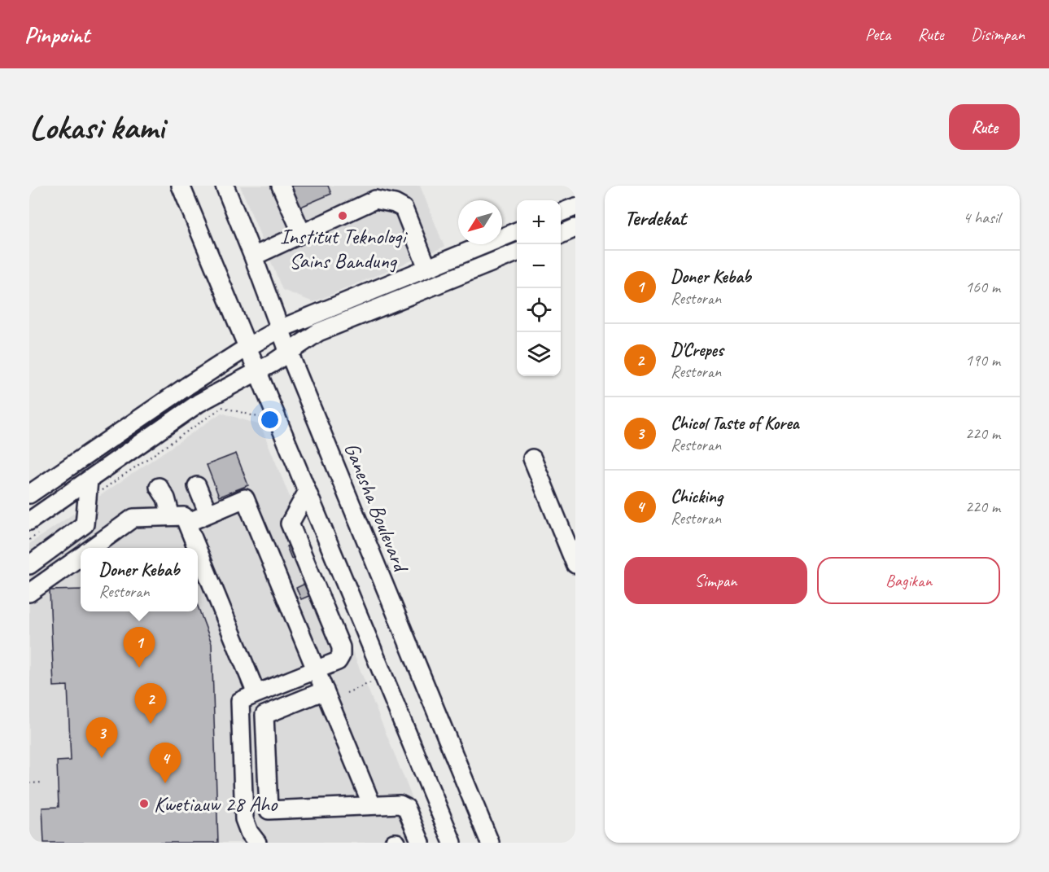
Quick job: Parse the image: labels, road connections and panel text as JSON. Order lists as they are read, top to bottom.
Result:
{
  "streets": {
    "street": ["Ganesha Boulevard"]
  },
  "places": ["Institut Teknologi Sains Bandung", "Kwetiauw 28 Aho"],
  "north": "bottom left",
  "page": {
    "header": "Pinpoint",
    "nav": ["Peta", "Rute", "Disimpan"],
    "buttons": [
      "Rute",
      ["Simpan", "Bagikan"]
    ],
    "title": "Lokasi kami",
    "heading": ["Terdekat", "4 hasil"],
    "map_buttons": ["+", "−"],
    "list": [
      {
        "mark": "1",
        "name": "Doner Kebab",
        "note": "Restoran",
        "value": "160 m"
      },
      {
        "mark": "2",
        "name": "D'Crepes",
        "note": "Restoran",
        "value": "190 m"
      },
      {
        "mark": "3",
        "name": "Chicol Taste of Korea",
        "note": "Restoran",
        "value": "220 m"
      },
      {
        "mark": "4",
        "name": "Chicking",
        "note": "Restoran",
        "value": "220 m"
      }
    ],
    "popup": ["Doner Kebab", "Restoran"],
    "pins": [
      "1",
      "2",
      "3",
      "4"
    ]
  }
}
